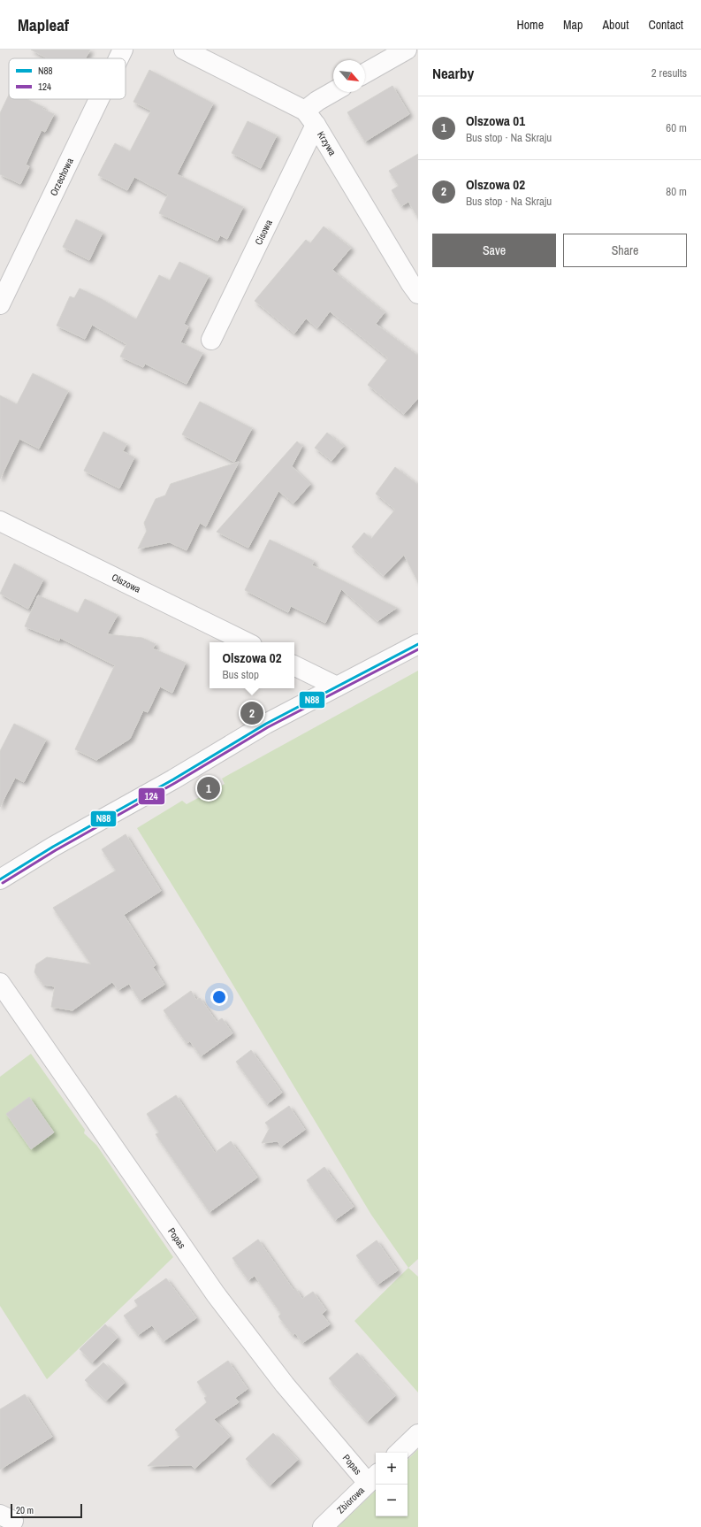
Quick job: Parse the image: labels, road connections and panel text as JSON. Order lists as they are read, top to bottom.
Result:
{
  "streets": {
    "street": [
      "Krzywa",
      "Orzechowa",
      "Cisowa",
      "Olszowa",
      "Popas",
      "Zbiorowa"
    ]
  },
  "crossings": [
    ["Krzywa", "Cisowa"],
    ["Popas", "Zbiorowa"]
  ],
  "lines": ["transit line N88", "transit line 124"],
  "legend": ["N88", "124"],
  "scale_bar": "20 m",
  "north": "bottom right",
  "page": {
    "header": "Mapleaf",
    "nav": [
      "Home",
      "Map",
      "About",
      "Contact"
    ],
    "heading": ["Nearby", "2 results"],
    "list": [
      {
        "mark": "1",
        "name": "Olszowa 01",
        "note": "Bus stop · Na Skraju",
        "value": "60 m"
      },
      {
        "mark": "2",
        "name": "Olszowa 02",
        "note": "Bus stop · Na Skraju",
        "value": "80 m"
      }
    ],
    "buttons": ["Save", "Share"],
    "popup": ["Olszowa 02", "Bus stop"],
    "pins": ["2", "1"],
    "map_buttons": ["+", "−"],
    "scale": "20 m"
  }
}
